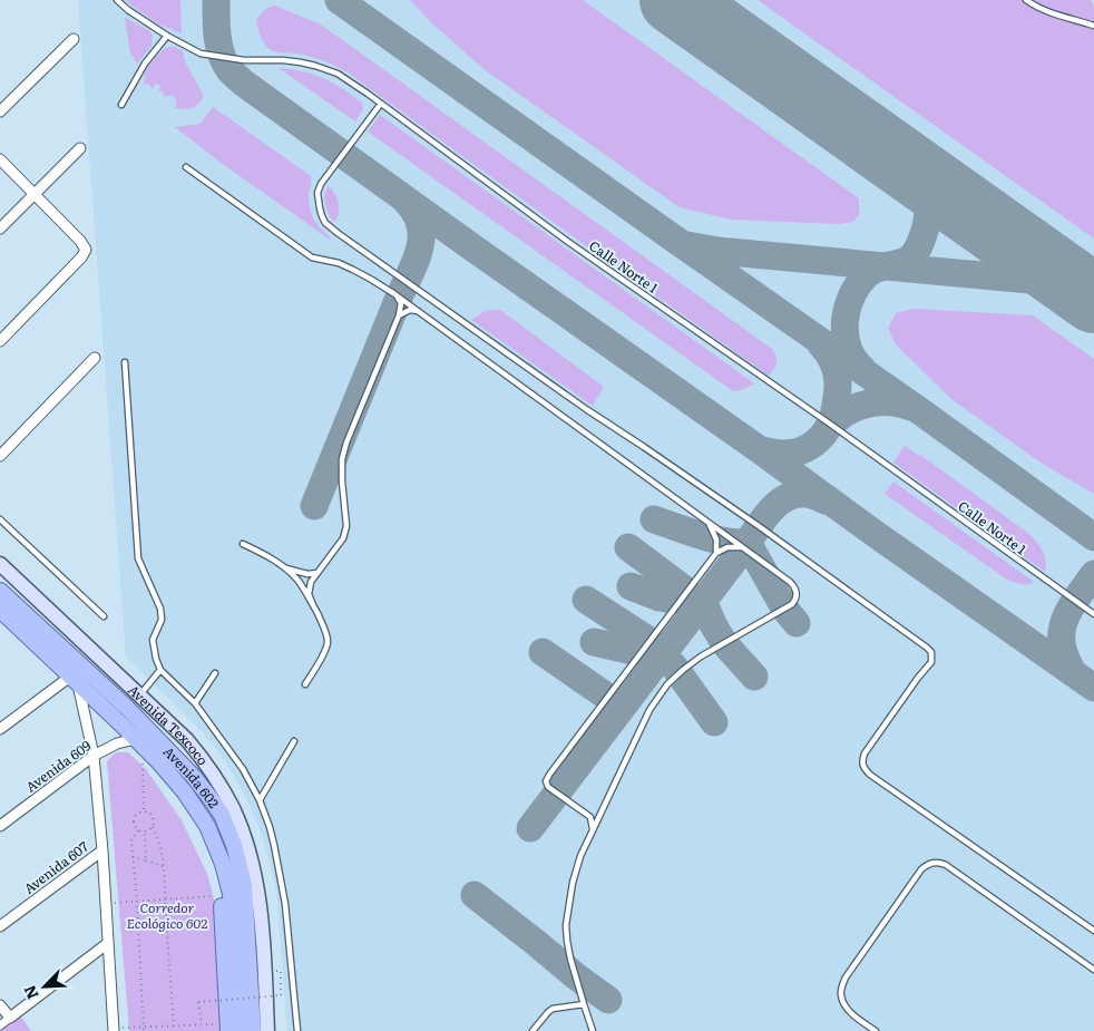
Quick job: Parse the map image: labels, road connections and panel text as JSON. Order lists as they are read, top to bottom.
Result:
{
  "streets": {
    "main road": ["Avenida Texcoco", "Avenida 602"],
    "street": ["Avenida 609", "Avenida 607"],
    "lane": ["Calle Norte 1"]
  },
  "crossings": [
    ["Avenida 609", "Avenida 602"]
  ],
  "parks": ["Corredor Ecológico 602"],
  "north": "bottom left"
}
